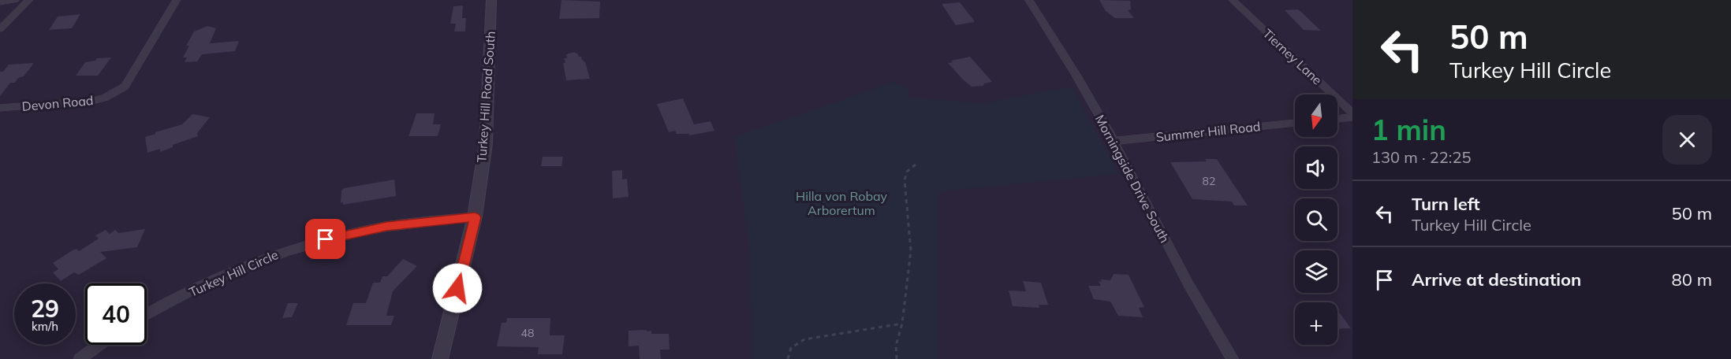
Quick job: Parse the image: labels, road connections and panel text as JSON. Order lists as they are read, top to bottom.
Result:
{
  "streets": {
    "street": [
      "Tierney Lane",
      "Turkey Hill Road South",
      "Devon Road",
      "Summer Hill Road",
      "Morningside Drive South",
      "Turkey Hill Circle"
    ]
  },
  "crossings": [
    ["Turkey Hill Road South", "Turkey Hill Circle"],
    ["Summer Hill Road", "Morningside Drive South"]
  ],
  "parks": ["Hilla von Robay Arborertum"],
  "house_numbers": ["82", "48"],
  "north": "bottom",
  "page": {
    "turn": ["50 m", "Turkey Hill Circle"],
    "map_buttons": "+",
    "heading": ["1 min", "130 m · 22:25"],
    "list": [
      {
        "name": "Turn left",
        "note": "Turkey Hill Circle",
        "value": "50 m"
      },
      {
        "name": "Arrive at destination",
        "value": "80 m"
      }
    ],
    "speed": "29 km/h",
    "limit": "40"
  }
}
